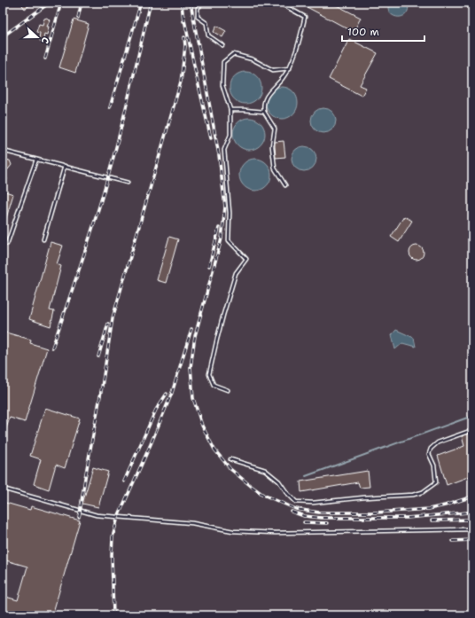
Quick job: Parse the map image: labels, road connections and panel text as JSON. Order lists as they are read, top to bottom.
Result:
{
  "scale_bar": "100 m",
  "north": "right"
}
